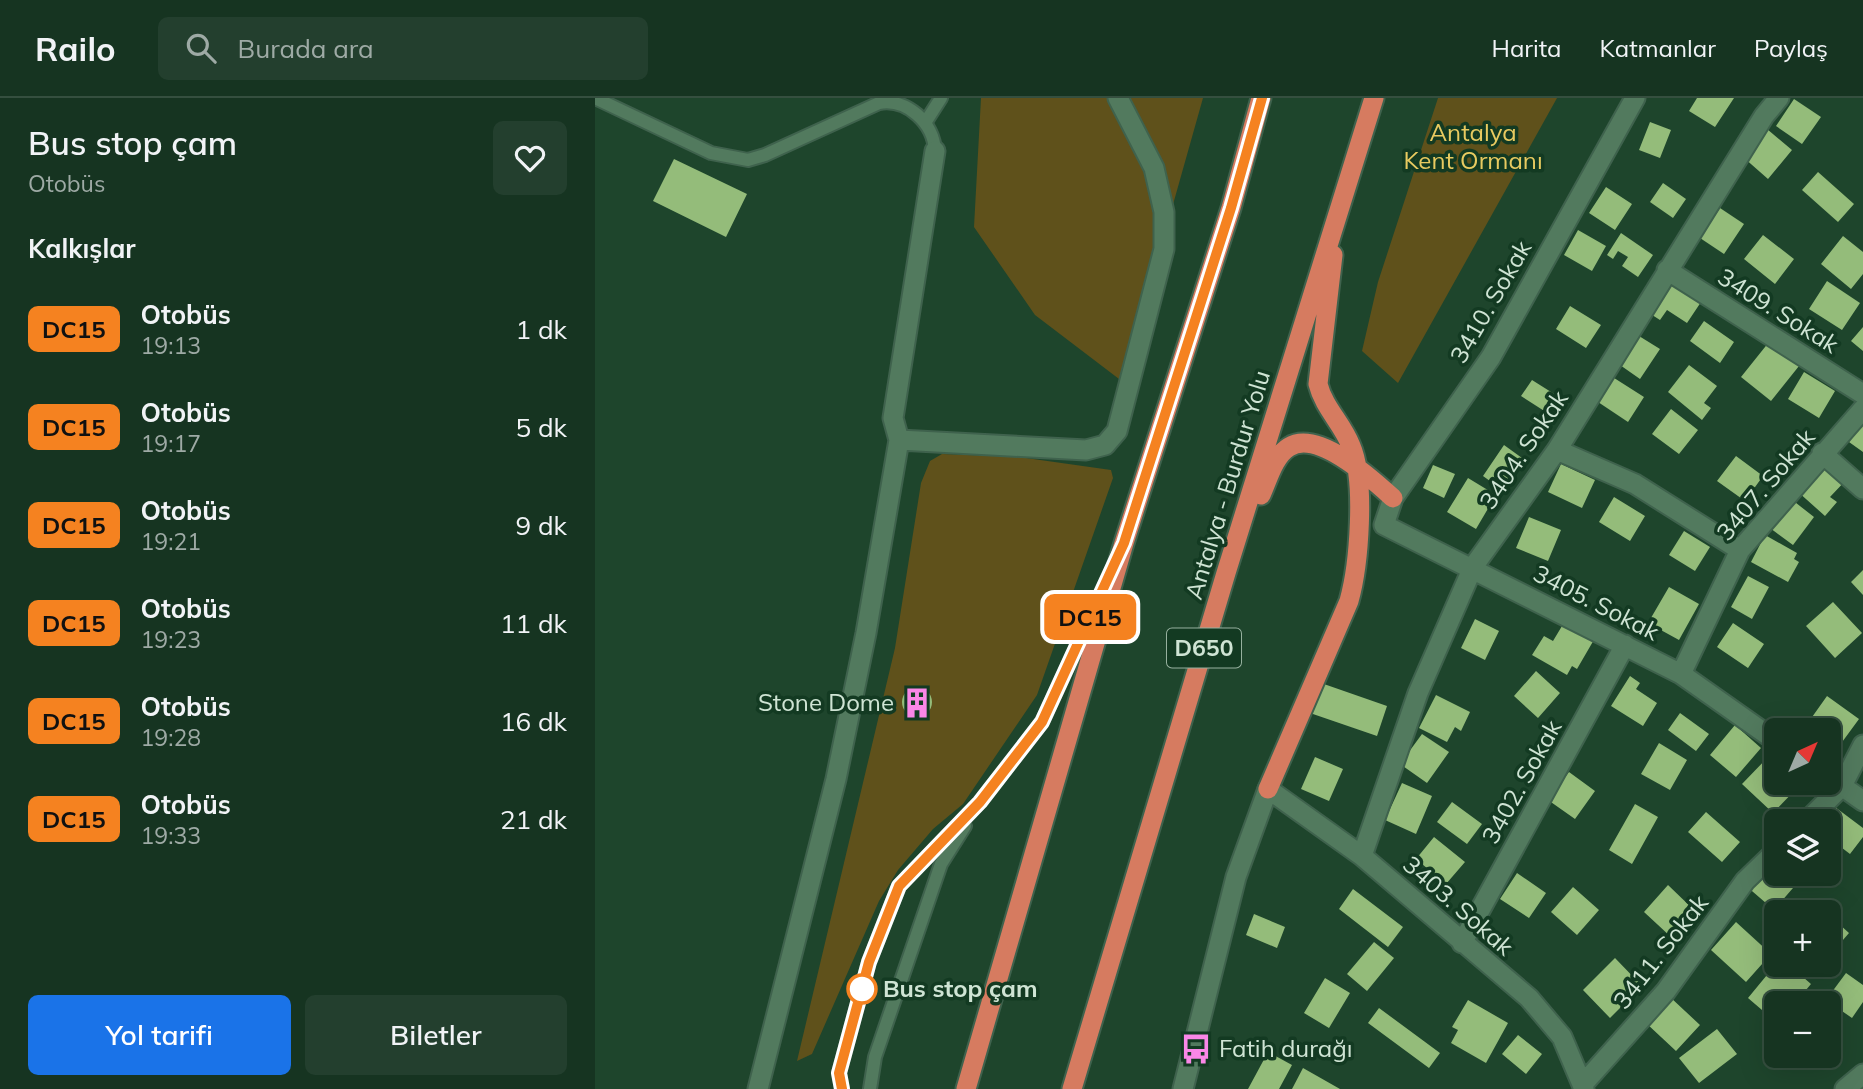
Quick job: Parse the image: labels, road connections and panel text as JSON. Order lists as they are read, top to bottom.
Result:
{
  "streets": {
    "highway": ["Antalya - Burdur Yolu", "D650"],
    "street": [
      "3410. Sokak",
      "3409. Sokak",
      "3404. Sokak",
      "3407. Sokak",
      "3405. Sokak",
      "3402. Sokak",
      "3403. Sokak",
      "3411. Sokak"
    ]
  },
  "crossings": [
    ["3410. Sokak", "3405. Sokak"],
    ["3409. Sokak", "3404. Sokak"],
    ["3404. Sokak", "3405. Sokak"],
    ["3404. Sokak", "3403. Sokak"],
    ["3407. Sokak", "3405. Sokak"],
    ["3405. Sokak", "3402. Sokak"],
    ["3402. Sokak", "3403. Sokak"],
    ["3403. Sokak", "3411. Sokak"]
  ],
  "parks": ["Antalya Kent Ormanı"],
  "places": {
    "building": ["Stone Dome"],
    "other": ["Bus stop çam"],
    "bus stop": ["Fatih durağı"]
  },
  "lines": ["bus line DC15"],
  "north": "top right",
  "page": {
    "header": "Railo",
    "search": "Burada ara",
    "nav": ["Harita", "Katmanlar", "Paylaş"],
    "heading": [
      ["Bus stop çam", "Otobüs"],
      "Kalkışlar"
    ],
    "on_map": "DC15",
    "list": [
      {
        "mark": "DC15",
        "name": "Otobüs",
        "note": "19:13",
        "value": "1 dk"
      },
      {
        "mark": "DC15",
        "name": "Otobüs",
        "note": "19:17",
        "value": "5 dk"
      },
      {
        "mark": "DC15",
        "name": "Otobüs",
        "note": "19:21",
        "value": "9 dk"
      },
      {
        "mark": "DC15",
        "name": "Otobüs",
        "note": "19:23",
        "value": "11 dk"
      },
      {
        "mark": "DC15",
        "name": "Otobüs",
        "note": "19:28",
        "value": "16 dk"
      },
      {
        "mark": "DC15",
        "name": "Otobüs",
        "note": "19:33",
        "value": "21 dk"
      }
    ],
    "map_buttons": ["+", "−"],
    "buttons": ["Yol tarifi", "Biletler"]
  }
}
